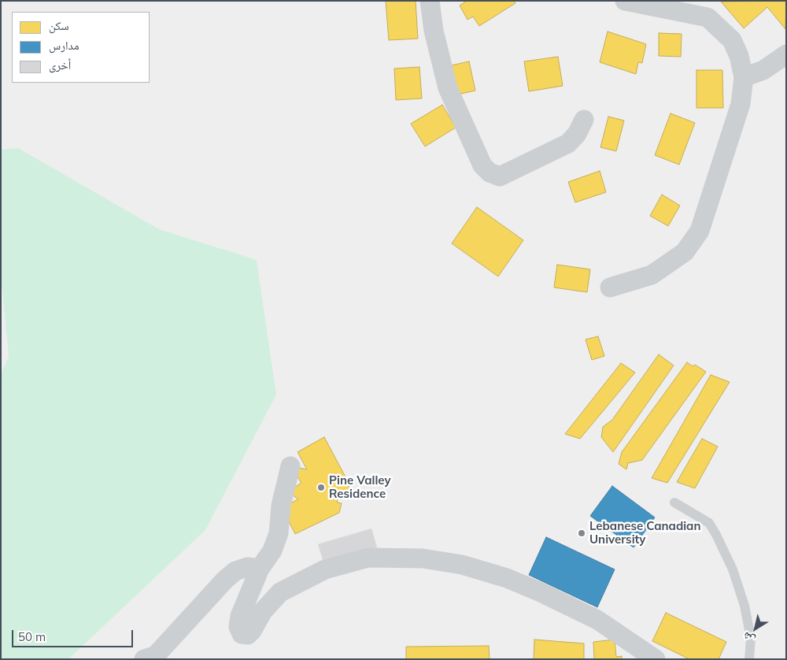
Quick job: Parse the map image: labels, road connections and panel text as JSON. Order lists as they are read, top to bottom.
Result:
{
  "places": ["Pine Valley Residence", "Lebanese Canadian University"],
  "legend": ["سكن", "مدارس", "أخرى"],
  "scale_bar": "50 m",
  "north": "bottom left"
}
